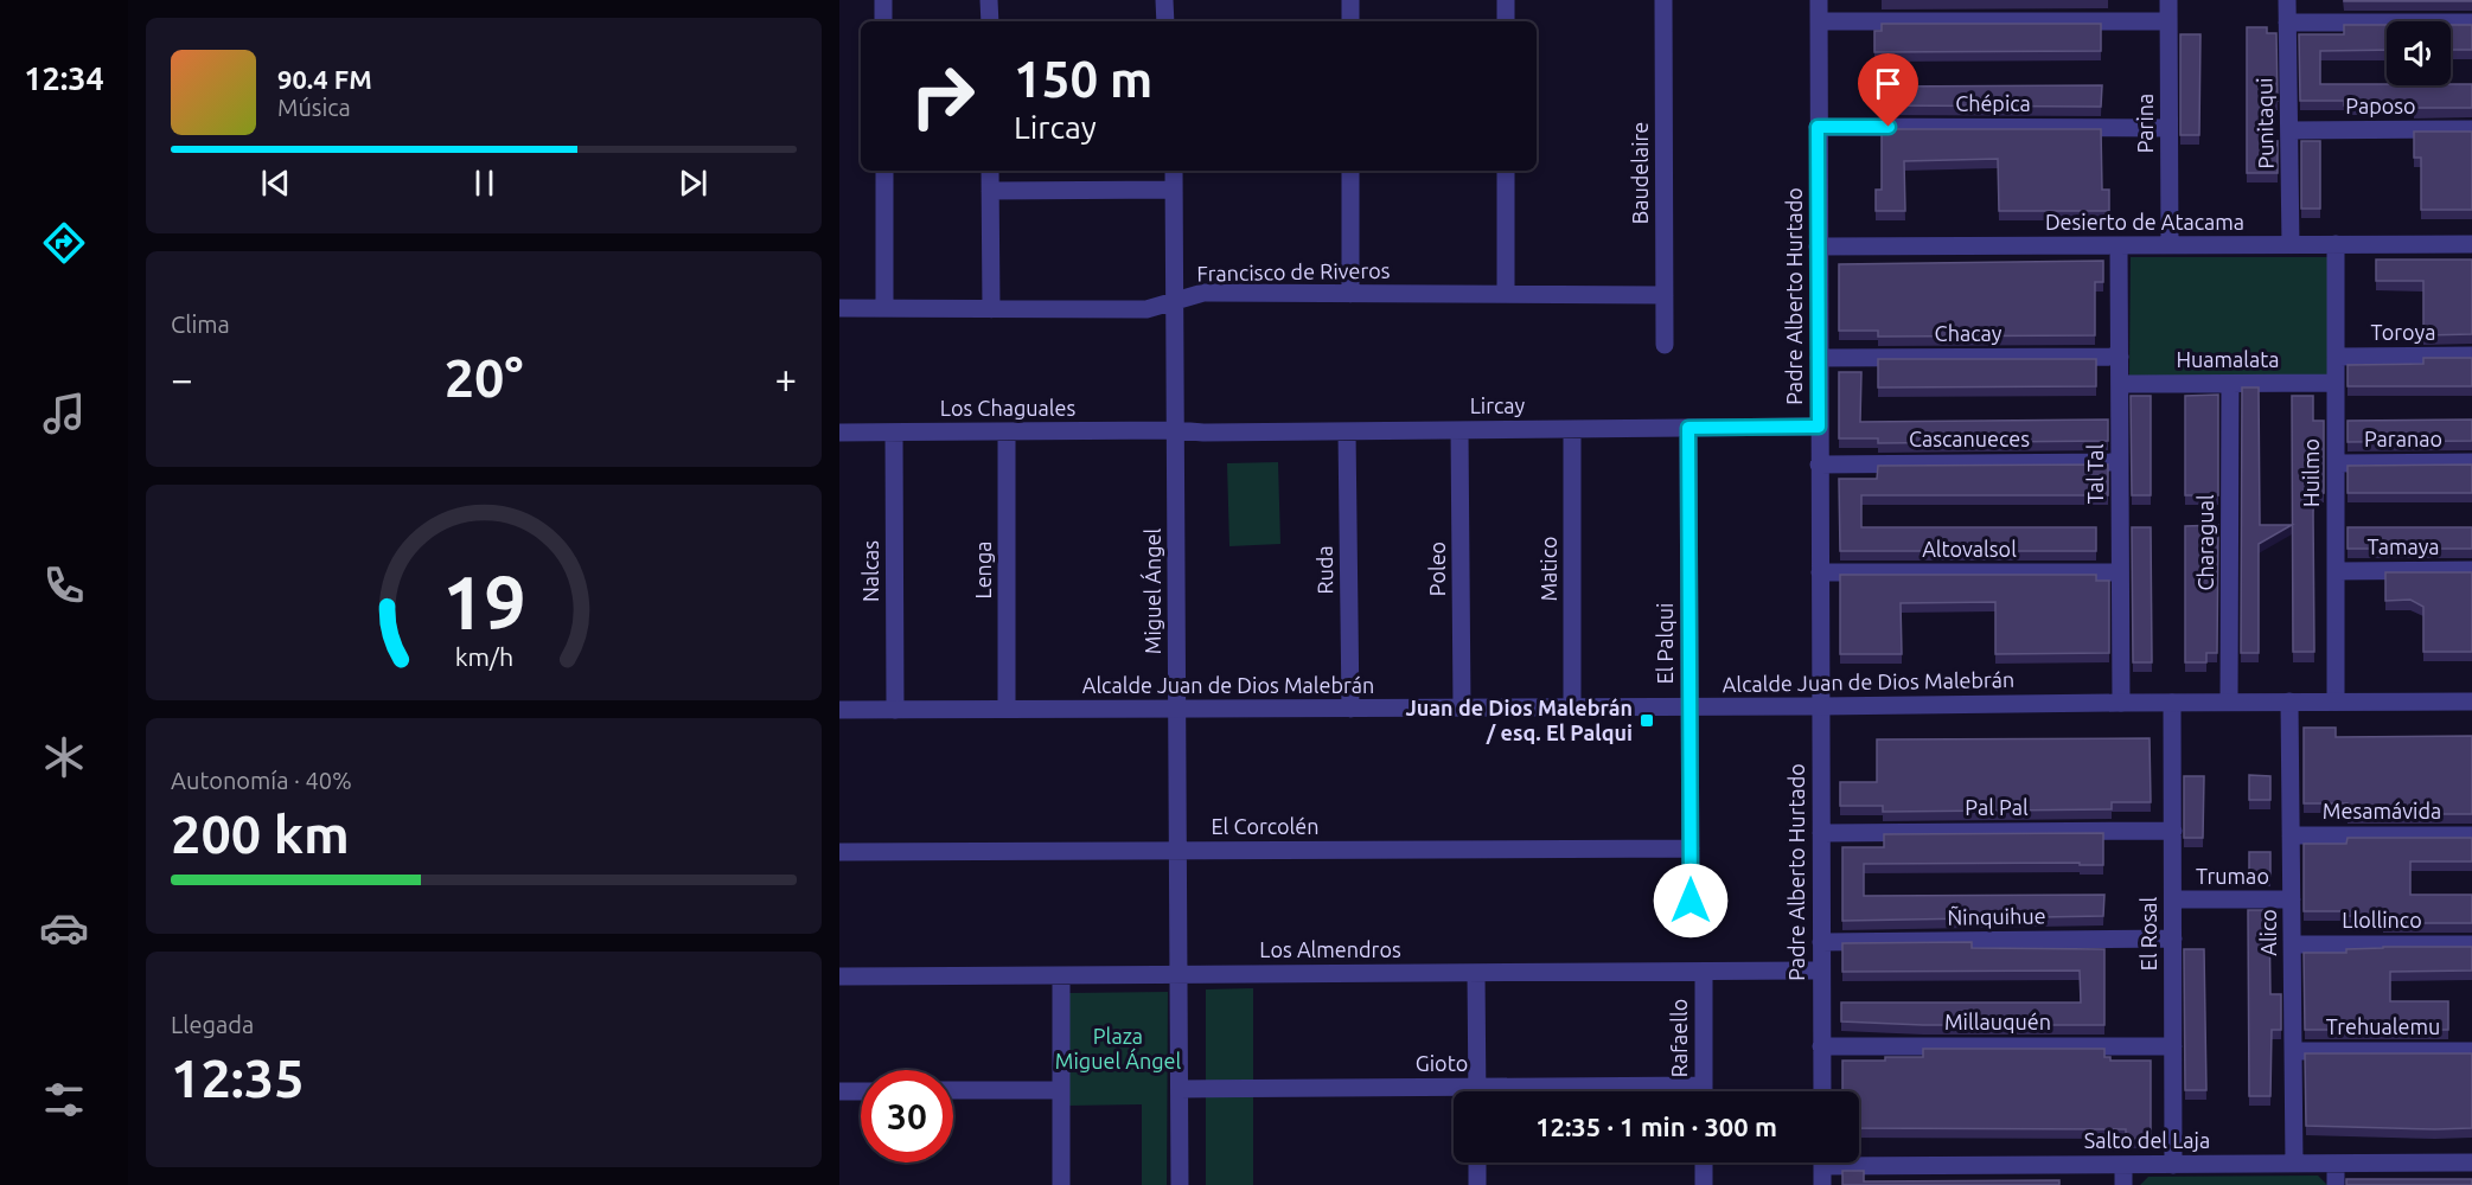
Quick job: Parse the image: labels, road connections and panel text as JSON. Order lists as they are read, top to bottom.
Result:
{
  "streets": {
    "street": [
      "Chépica",
      "Paposo",
      "Parina",
      "Punitaqui",
      "Baudelaire",
      "Desierto de Atacama",
      "Francisco de Riveros",
      "Padre Alberto Hurtado",
      "Toroya",
      "Chacay",
      "Huamalata",
      "Lircay",
      "Los Chaguales",
      "Cascanueces",
      "Paranao",
      "Huilmo",
      "Tal Tal",
      "Charagual",
      "Tamaya",
      "Altovalsol",
      "Poleo",
      "Matico",
      "Lenga",
      "Ruda",
      "Nalcas",
      "Miguel Ángel",
      "El Palqui",
      "Alcalde Juan de Dios Malebrán",
      "Pal Pal",
      "Mesamávida",
      "El Corcolén",
      "Trumao",
      "Ñinquihue",
      "Llollinco",
      "Alico",
      "El Rosal",
      "Los Almendros",
      "Millauquén",
      "Trehualemu",
      "Rafaello",
      "Gioto",
      "Salto del Laja"
    ]
  },
  "crossings": [
    ["Chépica", "Parina"],
    ["Chépica", "Padre Alberto Hurtado"],
    ["Paposo", "Punitaqui"],
    ["Parina", "Desierto de Atacama"],
    ["Punitaqui", "Desierto de Atacama"],
    ["Baudelaire", "Francisco de Riveros"],
    ["Desierto de Atacama", "Padre Alberto Hurtado"],
    ["Desierto de Atacama", "Huilmo"],
    ["Desierto de Atacama", "Tal Tal"],
    ["Francisco de Riveros", "Miguel Ángel"],
    ["Padre Alberto Hurtado", "Chacay"],
    ["Padre Alberto Hurtado", "Lircay"],
    ["Padre Alberto Hurtado", "Cascanueces"],
    ["Padre Alberto Hurtado", "Altovalsol"],
    ["Padre Alberto Hurtado", "Alcalde Juan de Dios Malebrán"],
    ["Padre Alberto Hurtado", "Pal Pal"],
    ["Padre Alberto Hurtado", "Ñinquihue"],
    ["Padre Alberto Hurtado", "Los Almendros"],
    ["Padre Alberto Hurtado", "Millauquén"],
    ["Toroya", "Huilmo"],
    ["Chacay", "Tal Tal"],
    ["Huamalata", "Huilmo"],
    ["Huamalata", "Tal Tal"],
    ["Huamalata", "Charagual"],
    ["Lircay", "Los Chaguales"],
    ["Lircay", "Poleo"],
    ["Lircay", "Matico"],
    ["Lircay", "Ruda"],
    ["Lircay", "Miguel Ángel"],
    ["Lircay", "El Palqui"],
    ["Los Chaguales", "Lenga"],
    ["Los Chaguales", "Nalcas"],
    ["Los Chaguales", "Miguel Ángel"],
    ["Cascanueces", "Tal Tal"],
    ["Paranao", "Huilmo"],
    ["Huilmo", "Tamaya"],
    ["Huilmo", "Alcalde Juan de Dios Malebrán"],
    ["Tal Tal", "Altovalsol"],
    ["Tal Tal", "Alcalde Juan de Dios Malebrán"],
    ["Charagual", "Alcalde Juan de Dios Malebrán"],
    ["Poleo", "Alcalde Juan de Dios Malebrán"],
    ["Matico", "Alcalde Juan de Dios Malebrán"],
    ["Lenga", "Alcalde Juan de Dios Malebrán"],
    ["Ruda", "Alcalde Juan de Dios Malebrán"],
    ["Nalcas", "Alcalde Juan de Dios Malebrán"],
    ["Miguel Ángel", "Alcalde Juan de Dios Malebrán"],
    ["Miguel Ángel", "El Corcolén"],
    ["Miguel Ángel", "Los Almendros"],
    ["Miguel Ángel", "Gioto"],
    ["El Palqui", "Alcalde Juan de Dios Malebrán"],
    ["El Palqui", "El Corcolén"],
    ["Alcalde Juan de Dios Malebrán", "Alico"],
    ["Alcalde Juan de Dios Malebrán", "El Rosal"],
    ["Pal Pal", "El Rosal"],
    ["Mesamávida", "Alico"],
    ["Trumao", "Alico"],
    ["Trumao", "El Rosal"],
    ["Ñinquihue", "El Rosal"],
    ["Llollinco", "Alico"],
    ["Alico", "Trehualemu"],
    ["Alico", "Salto del Laja"],
    ["El Rosal", "Millauquén"],
    ["El Rosal", "Salto del Laja"],
    ["Los Almendros", "Rafaello"]
  ],
  "parks": ["Plaza Miguel Ángel"],
  "places": {
    "transit": ["Juan de Dios Malebrán / esq. El Palqui"]
  },
  "page": {
    "tabs": "12:34",
    "turn": ["150 m", "Lircay"],
    "song": ["90.4 FM", "Música"],
    "tile": [
      "Clima",
      ["Autonomía · 40%", "200 km"],
      ["Llegada", "12:35"]
    ],
    "heat": ["−", "20°", "+"],
    "limit": "30",
    "trip": "12:35 · 1 min · 300 m",
    "gauge": ["19", "km/h"]
  }
}
